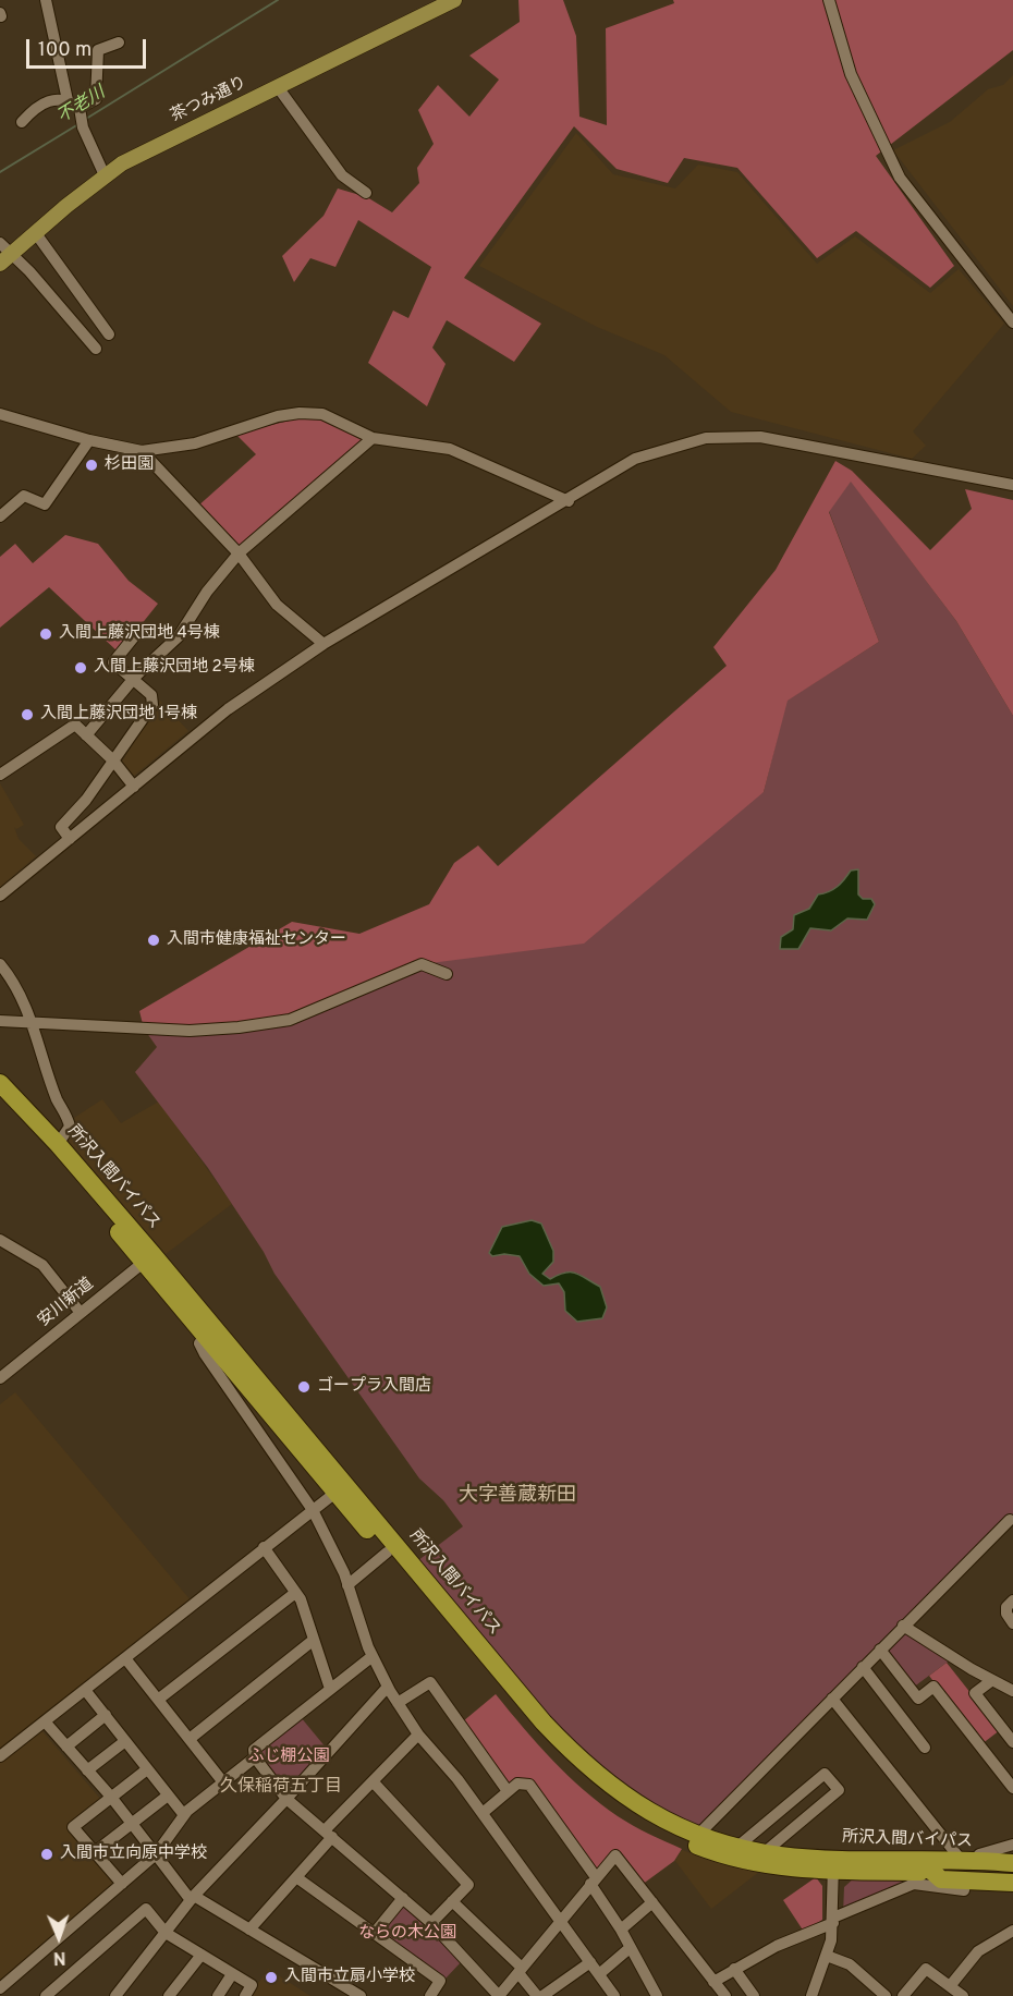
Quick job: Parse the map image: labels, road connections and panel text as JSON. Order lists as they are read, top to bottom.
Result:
{
  "streets": {
    "highway": ["所沢入間バイパス"],
    "main road": ["茶つみ通り"],
    "street": ["安川新道"]
  },
  "crossings": [
    ["所沢入間バイパス", "安川新道"]
  ],
  "districts": ["大字善蔵新田", "久保稲荷五丁目"],
  "water": ["不老川"],
  "parks": ["ふじ棚公園", "ならの木公園"],
  "places": [
    "杉田園",
    "入間上藤沢団地 4号棟",
    "入間上藤沢団地 2号棟",
    "入間上藤沢団地 1号棟",
    "入間市健康福祉センター",
    "ゴープラ入間店",
    "入間市立向原中学校",
    "入間市立扇小学校"
  ],
  "scale_bar": "100 m",
  "north": "bottom"
}
